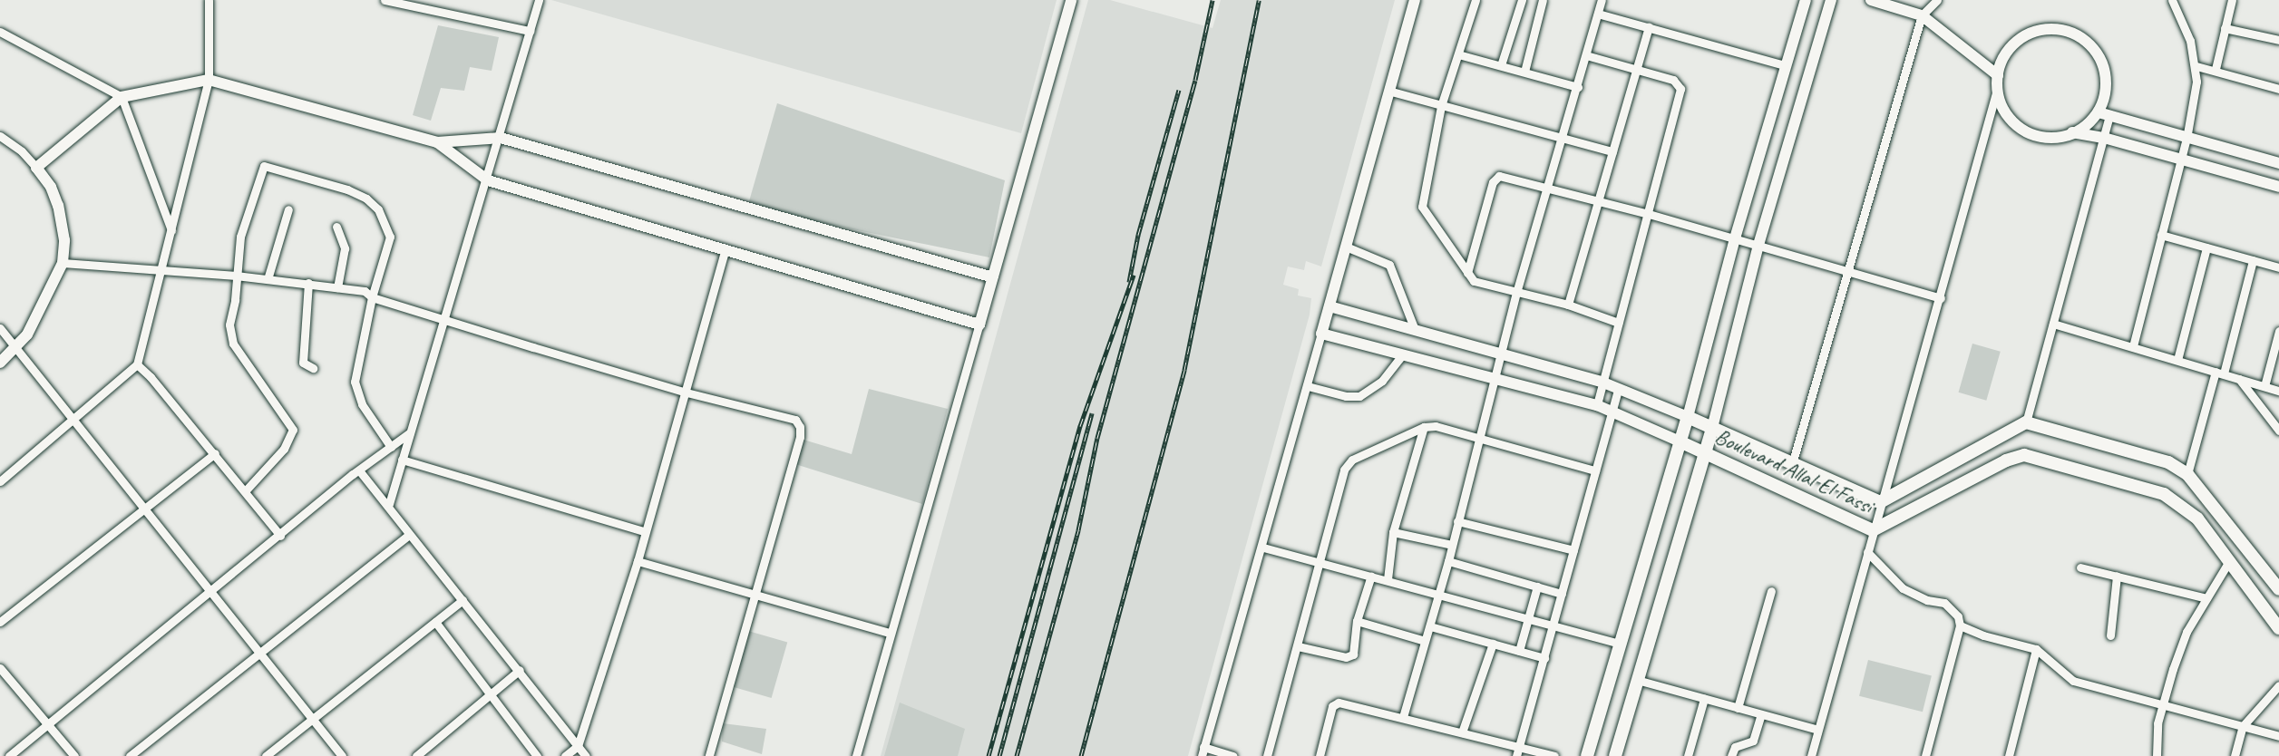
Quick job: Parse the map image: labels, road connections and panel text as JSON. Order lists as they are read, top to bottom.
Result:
{
  "streets": {
    "main road": ["Boulevard Allal El Fassi"]
  }
}
